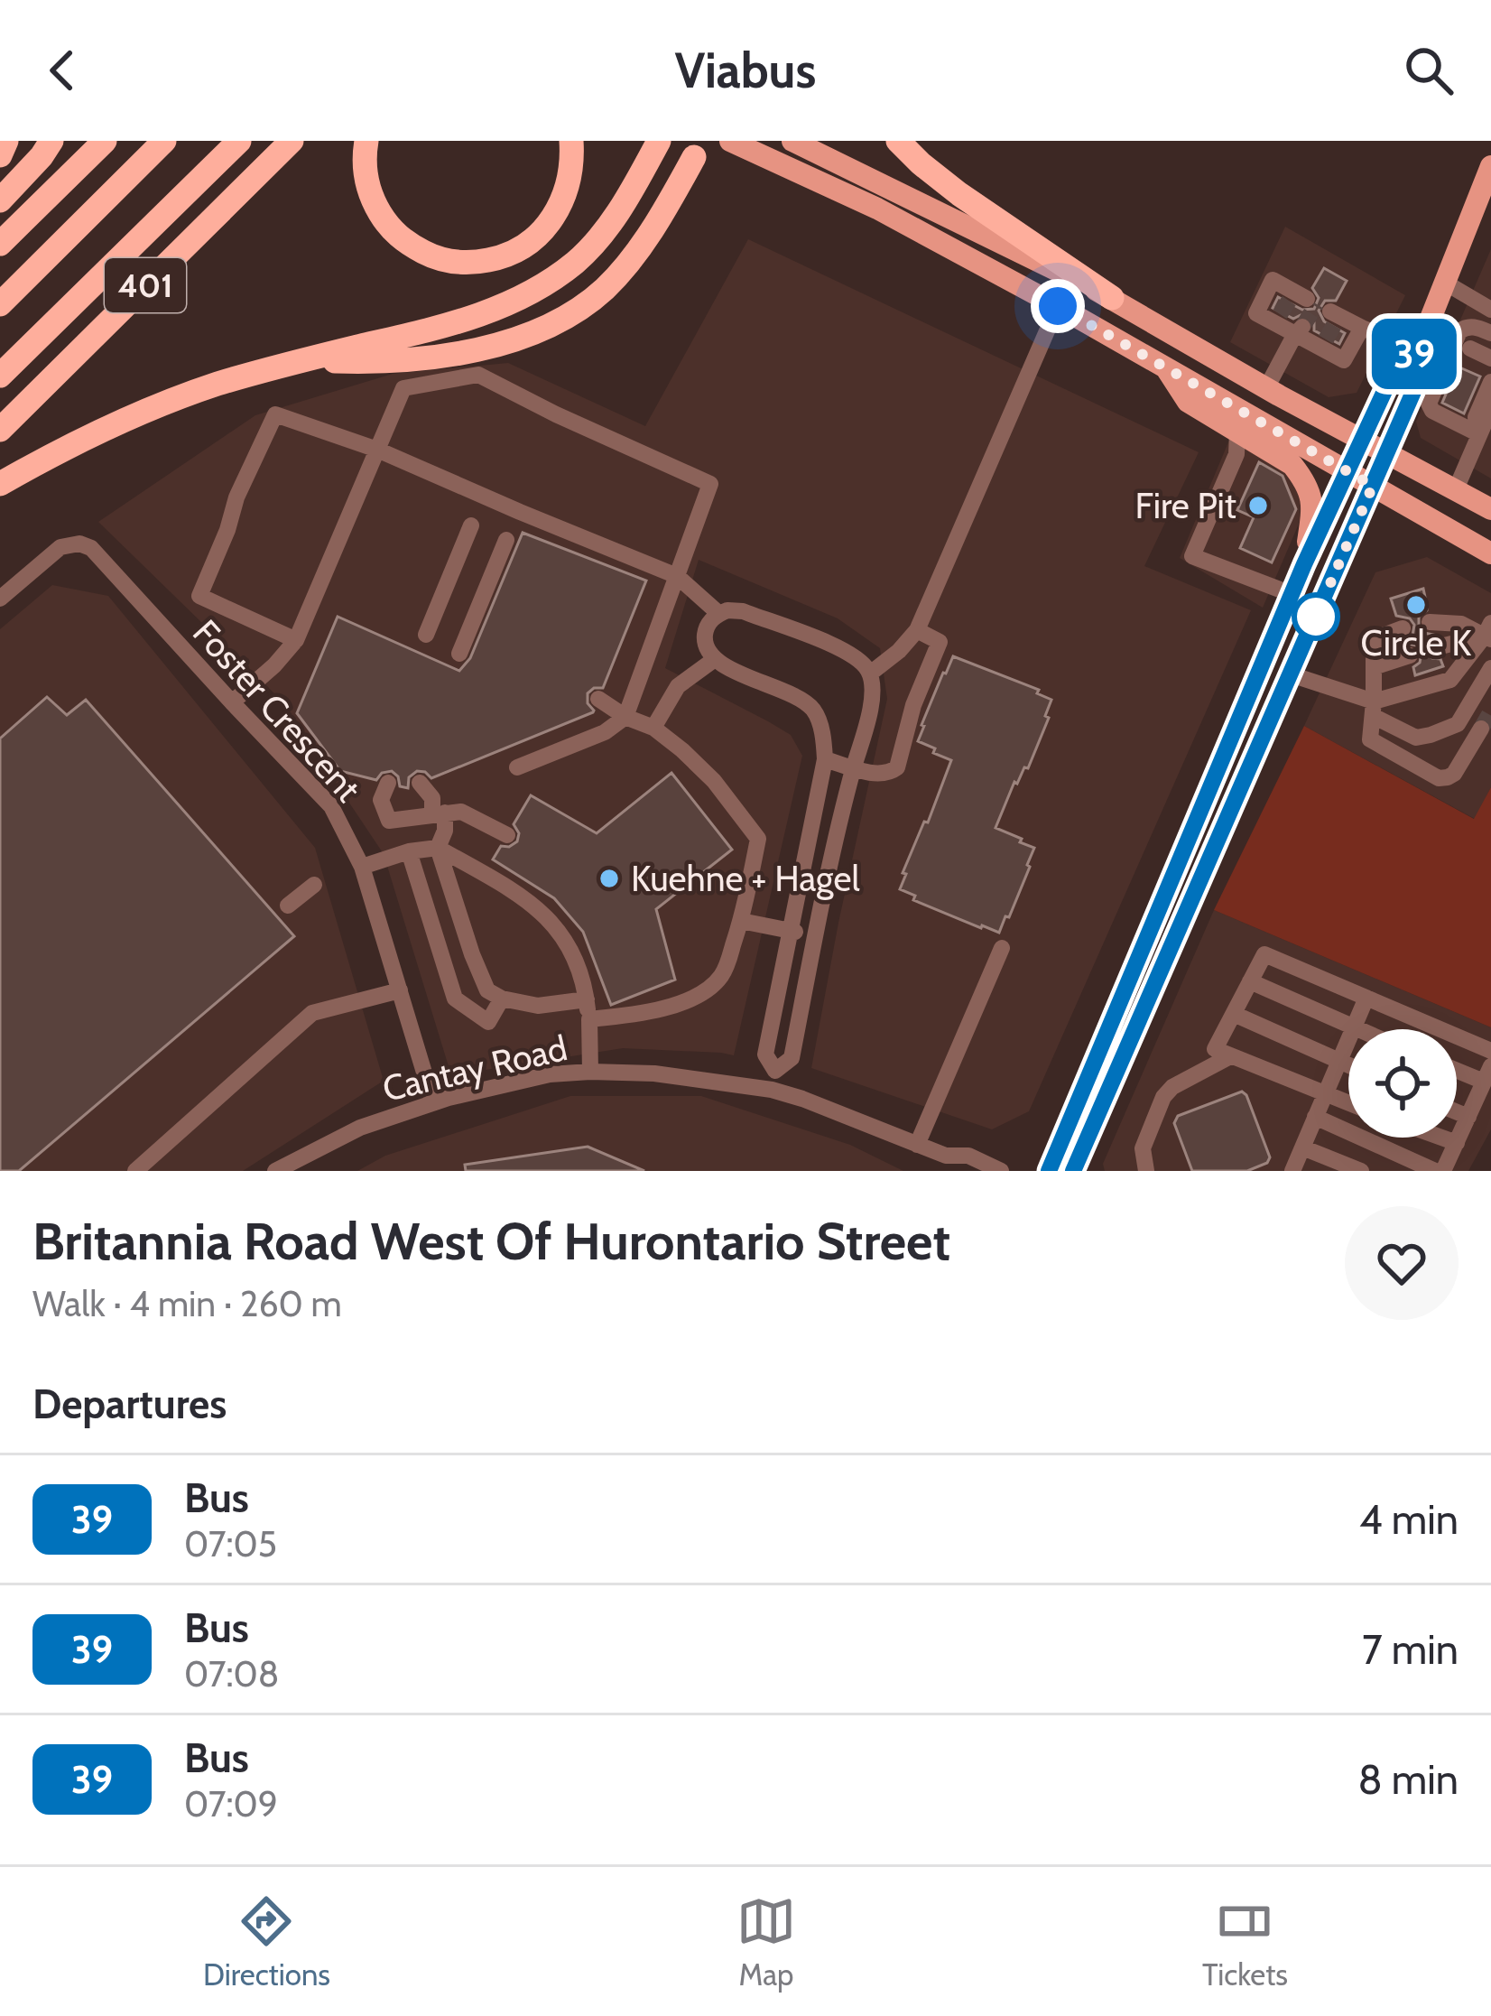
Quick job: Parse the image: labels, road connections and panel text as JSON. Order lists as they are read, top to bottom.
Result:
{
  "streets": {
    "highway": ["401"],
    "street": ["Foster Crescent", "Cantay Road"]
  },
  "crossings": [
    ["Foster Crescent", "Cantay Road"]
  ],
  "places": ["Fire Pit", "Circle K", "Kuehne + Hagel"],
  "lines": ["bus line 39"],
  "page": {
    "header": "Viabus",
    "on_map": "39",
    "heading": [
      ["Britannia Road West Of Hurontario Street", "Walk · 4 min · 260 m"],
      "Departures"
    ],
    "list": [
      {
        "mark": "39",
        "name": "Bus",
        "note": "07:05",
        "value": "4 min"
      },
      {
        "mark": "39",
        "name": "Bus",
        "note": "07:08",
        "value": "7 min"
      },
      {
        "mark": "39",
        "name": "Bus",
        "note": "07:09",
        "value": "8 min"
      }
    ],
    "tabs": ["Directions", "Map", "Tickets"]
  }
}
